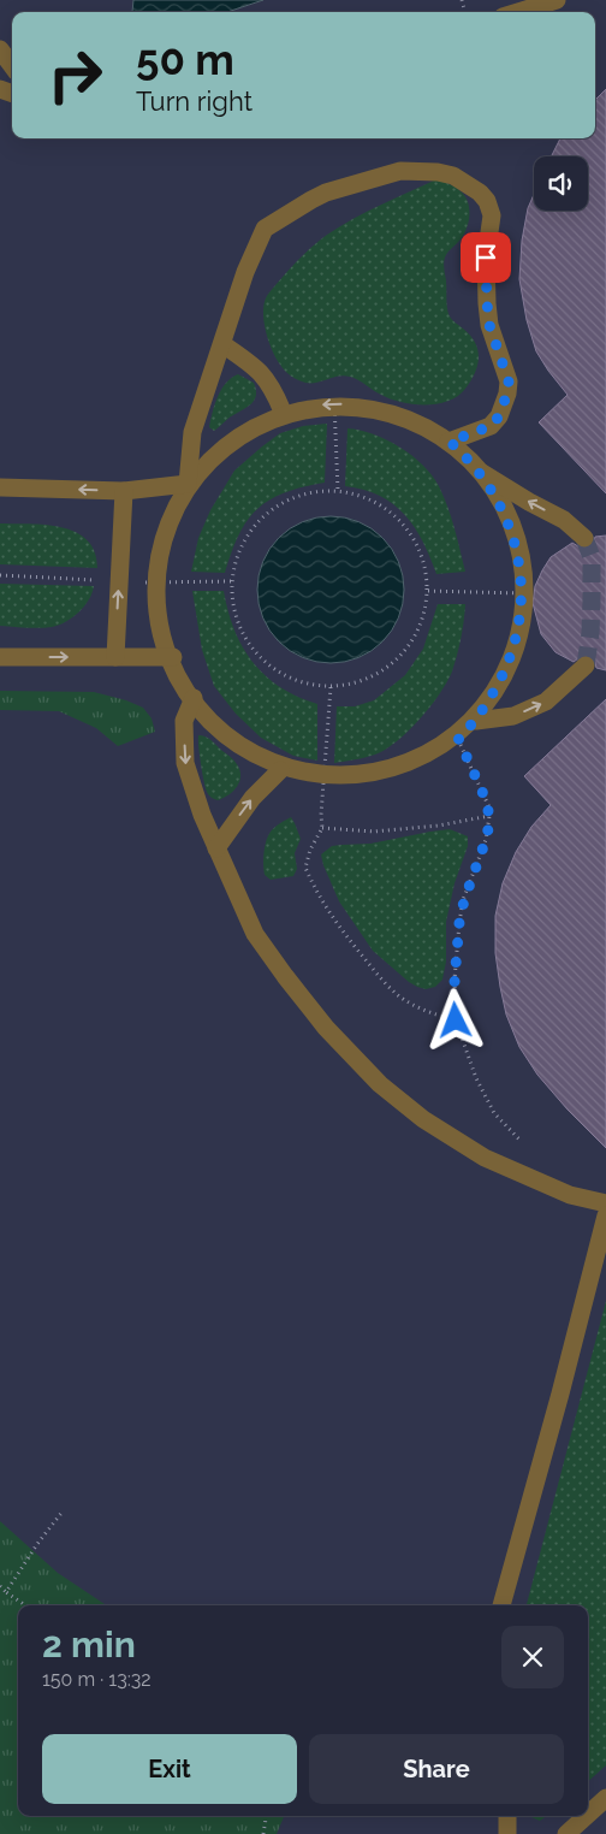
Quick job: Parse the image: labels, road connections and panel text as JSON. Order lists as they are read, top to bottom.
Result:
{
  "page": {
    "turn": ["50 m", "Turn right"],
    "heading": ["2 min", "150 m · 13:32"],
    "buttons": ["Exit", "Share"]
  }
}
